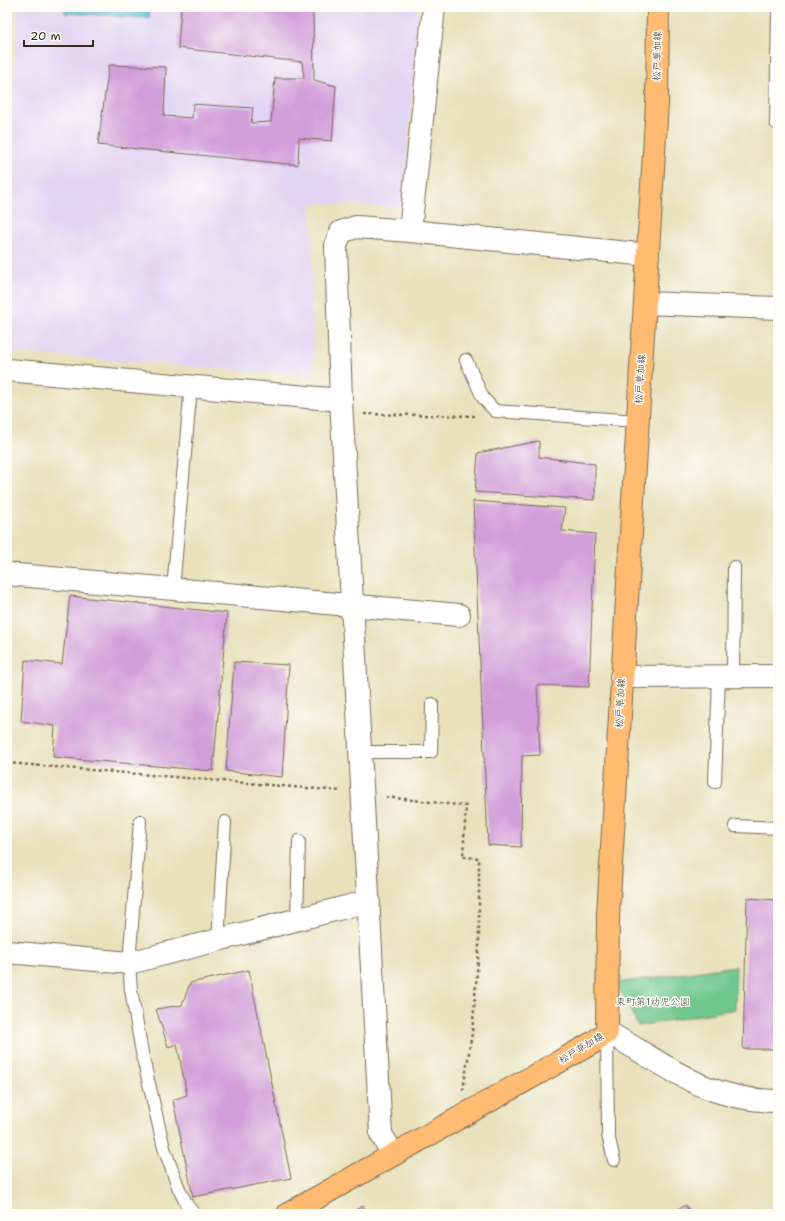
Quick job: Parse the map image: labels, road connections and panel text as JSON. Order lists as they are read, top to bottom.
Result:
{
  "streets": {
    "main road": ["松戸草加線"]
  },
  "parks": ["東町第1幼児公園"],
  "scale_bar": "20 m"
}
